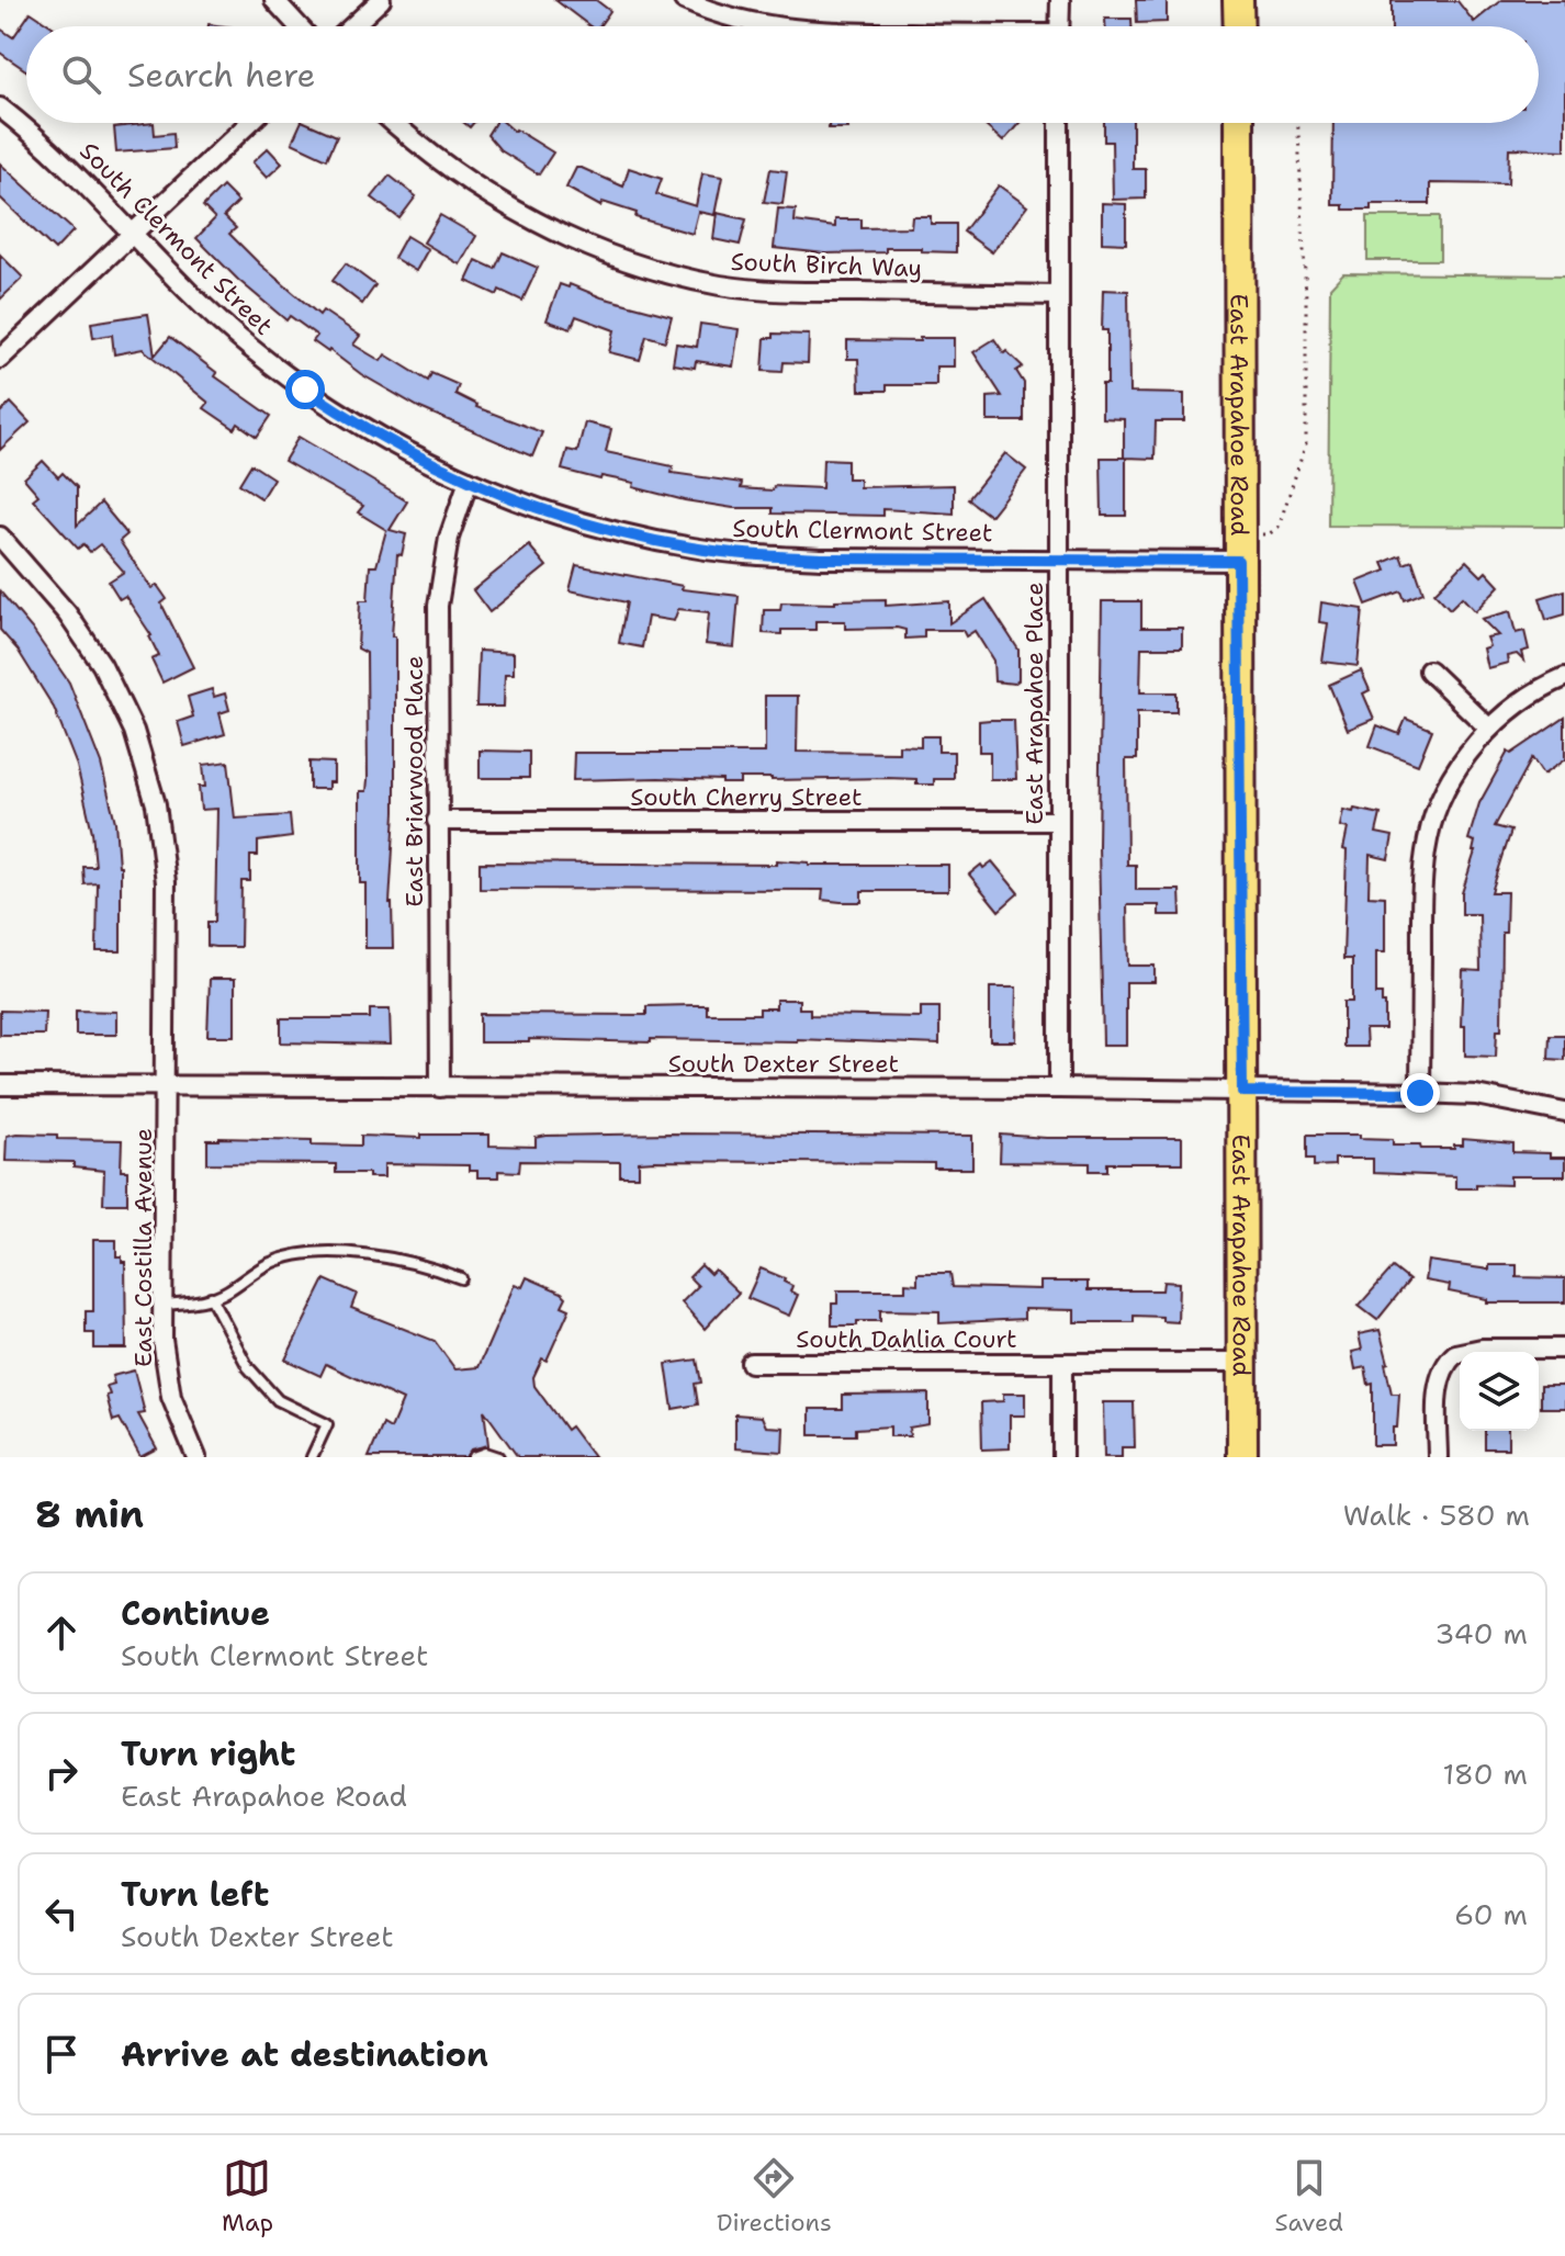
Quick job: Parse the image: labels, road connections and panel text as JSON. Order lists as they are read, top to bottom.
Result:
{
  "streets": {
    "main road": ["East Arapahoe Road"],
    "street": [
      "South Clermont Street",
      "South Birch Way",
      "East Arapahoe Place",
      "East Briarwood Place",
      "South Cherry Street",
      "South Dexter Street",
      "East Costilla Avenue",
      "South Dahlia Court"
    ]
  },
  "crossings": [
    ["South Clermont Street", "East Arapahoe Road"],
    ["South Clermont Street", "East Arapahoe Place"],
    ["South Clermont Street", "East Briarwood Place"],
    ["South Birch Way", "East Arapahoe Place"],
    ["East Arapahoe Road", "South Dexter Street"],
    ["East Arapahoe Road", "South Dahlia Court"],
    ["East Arapahoe Place", "South Cherry Street"],
    ["East Arapahoe Place", "South Dexter Street"],
    ["East Briarwood Place", "South Cherry Street"],
    ["East Briarwood Place", "South Dexter Street"],
    ["South Dexter Street", "East Costilla Avenue"]
  ],
  "page": {
    "search": "Search here",
    "heading": ["8 min", "Walk · 580 m"],
    "list": [
      ["Continue", "South Clermont Street", "340 m"],
      ["Turn right", "East Arapahoe Road", "180 m"],
      ["Turn left", "South Dexter Street", "60 m"],
      "Arrive at destination"
    ],
    "nav": ["Map", "Directions", "Saved"]
  }
}
